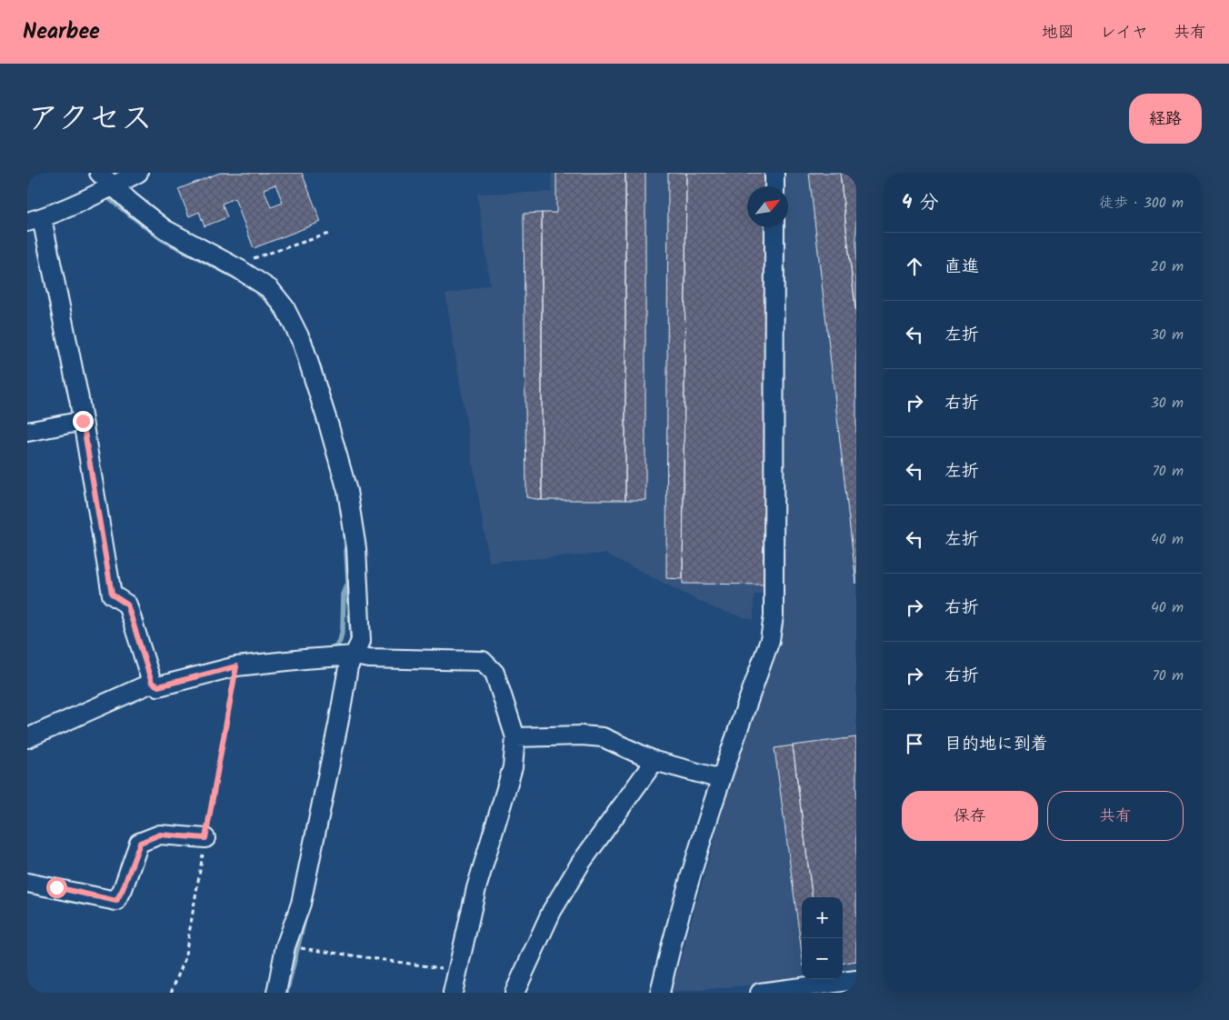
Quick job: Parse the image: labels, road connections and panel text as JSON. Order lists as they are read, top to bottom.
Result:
{
  "north": "top right",
  "page": {
    "header": "Nearbee",
    "nav": ["地図", "レイヤ", "共有"],
    "title": "アクセス",
    "buttons": [
      "経路",
      ["保存", "共有"]
    ],
    "heading": ["4 分", "徒歩 · 300 m"],
    "list": [
      ["直進", "20 m"],
      ["左折", "30 m"],
      ["右折", "30 m"],
      ["左折", "70 m"],
      ["左折", "40 m"],
      ["右折", "40 m"],
      ["右折", "70 m"],
      "目的地に到着"
    ],
    "map_buttons": ["+", "−"]
  }
}
